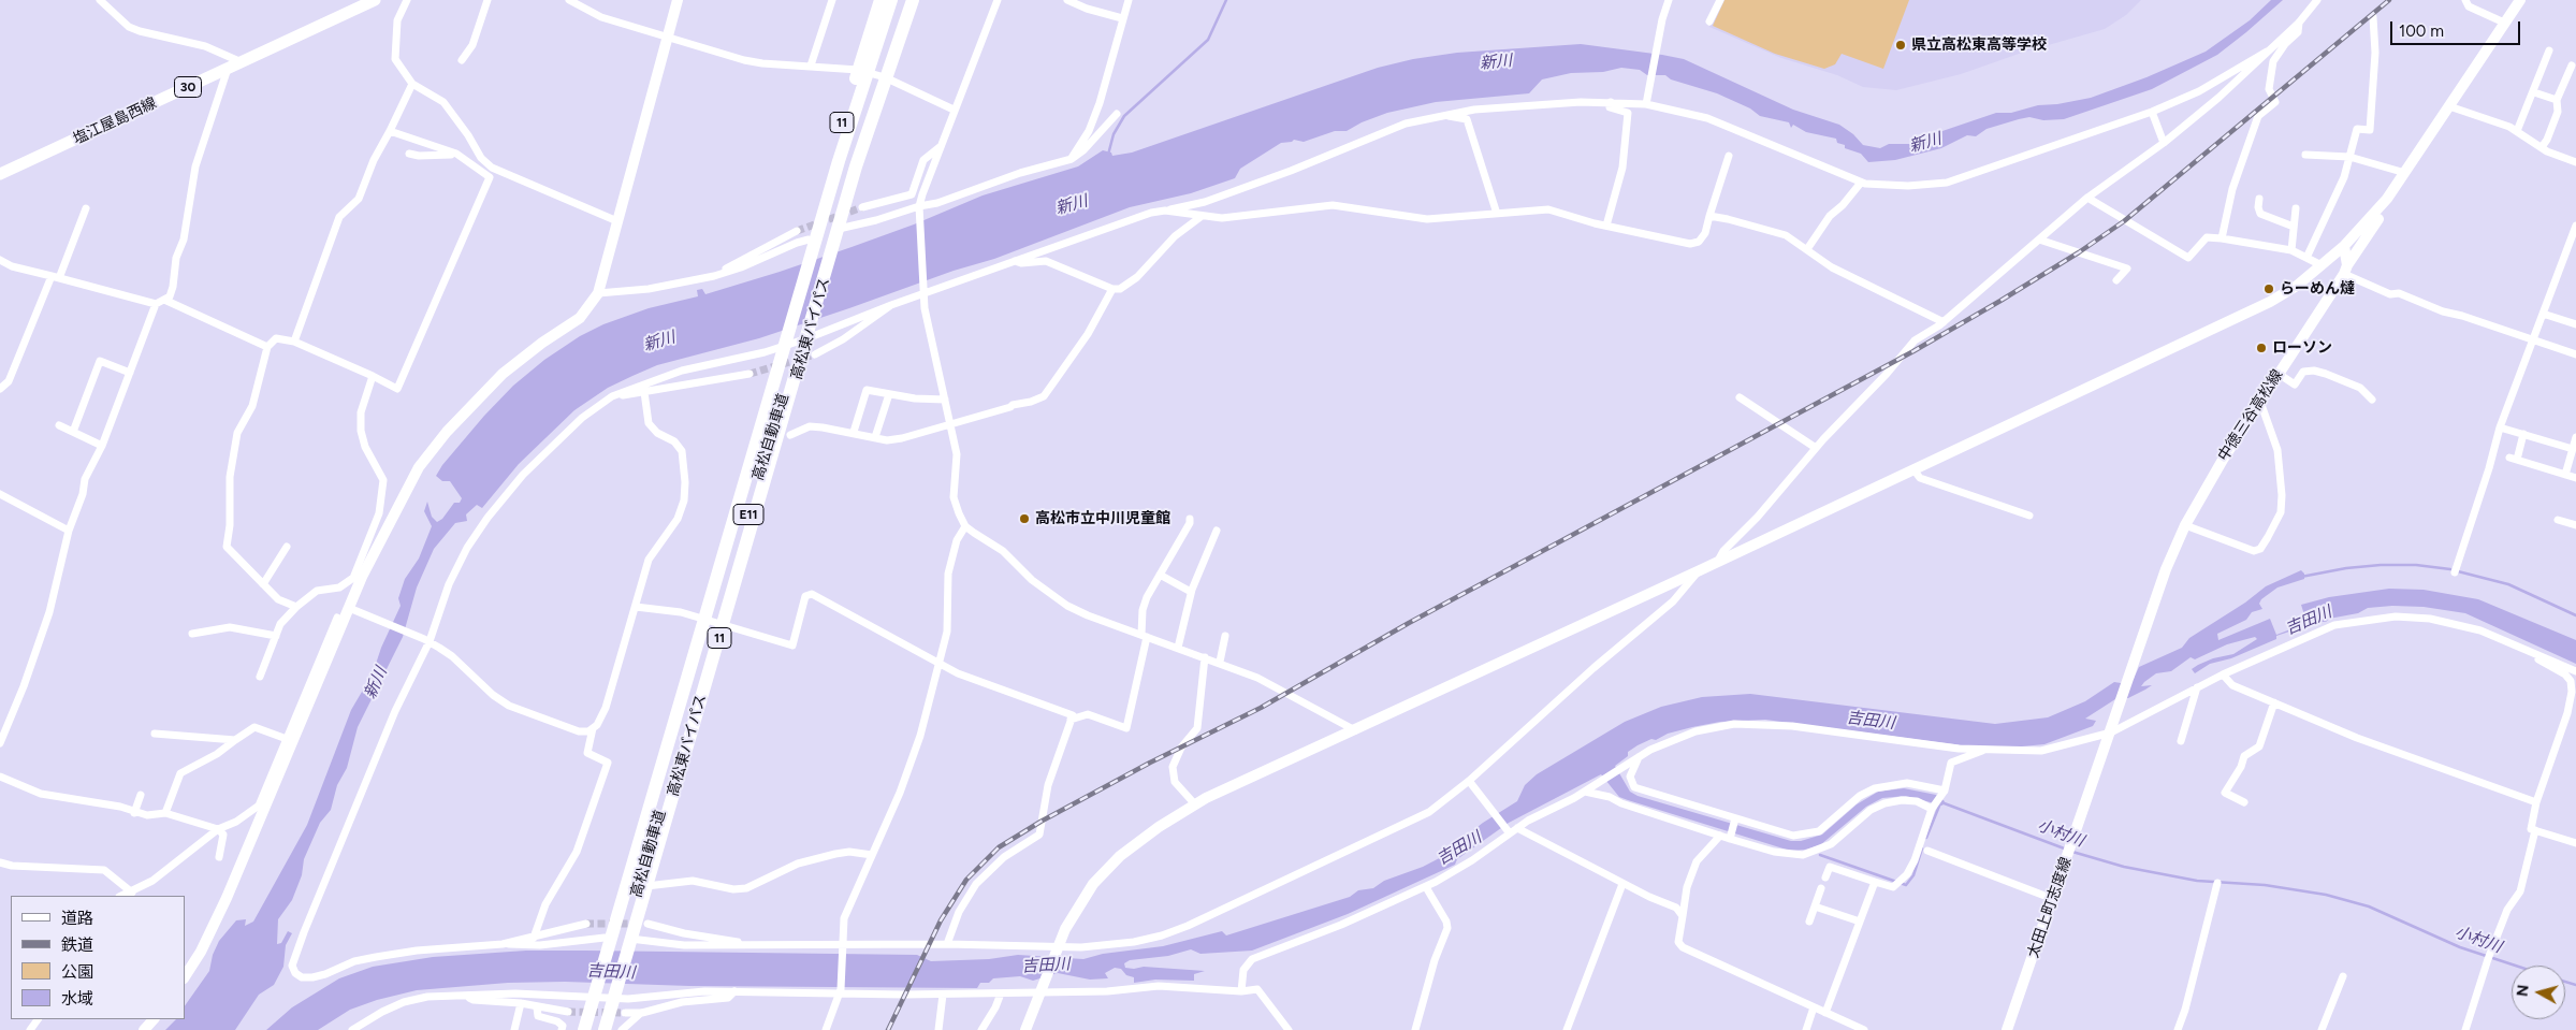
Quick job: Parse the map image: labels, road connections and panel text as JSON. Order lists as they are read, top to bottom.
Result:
{
  "streets": {
    "highway": [
      "11",
      "高松東バイパス",
      "高松自動車道",
      "E11"
    ],
    "main road": ["30", "塩江屋島西線"],
    "street": ["中徳三谷高松線", "太田上町志度線"]
  },
  "crossings": [
    ["中徳三谷高松線", "太田上町志度線"]
  ],
  "water": ["新川", "吉田川", "小村川"],
  "places": [
    "県立高松東高等学校",
    "らーめん燵",
    "ローソン",
    "高松市立中川児童館"
  ],
  "legend": [
    "道路",
    "鉄道",
    "公園",
    "水域"
  ],
  "scale_bar": "100 m",
  "north": "left"
}
